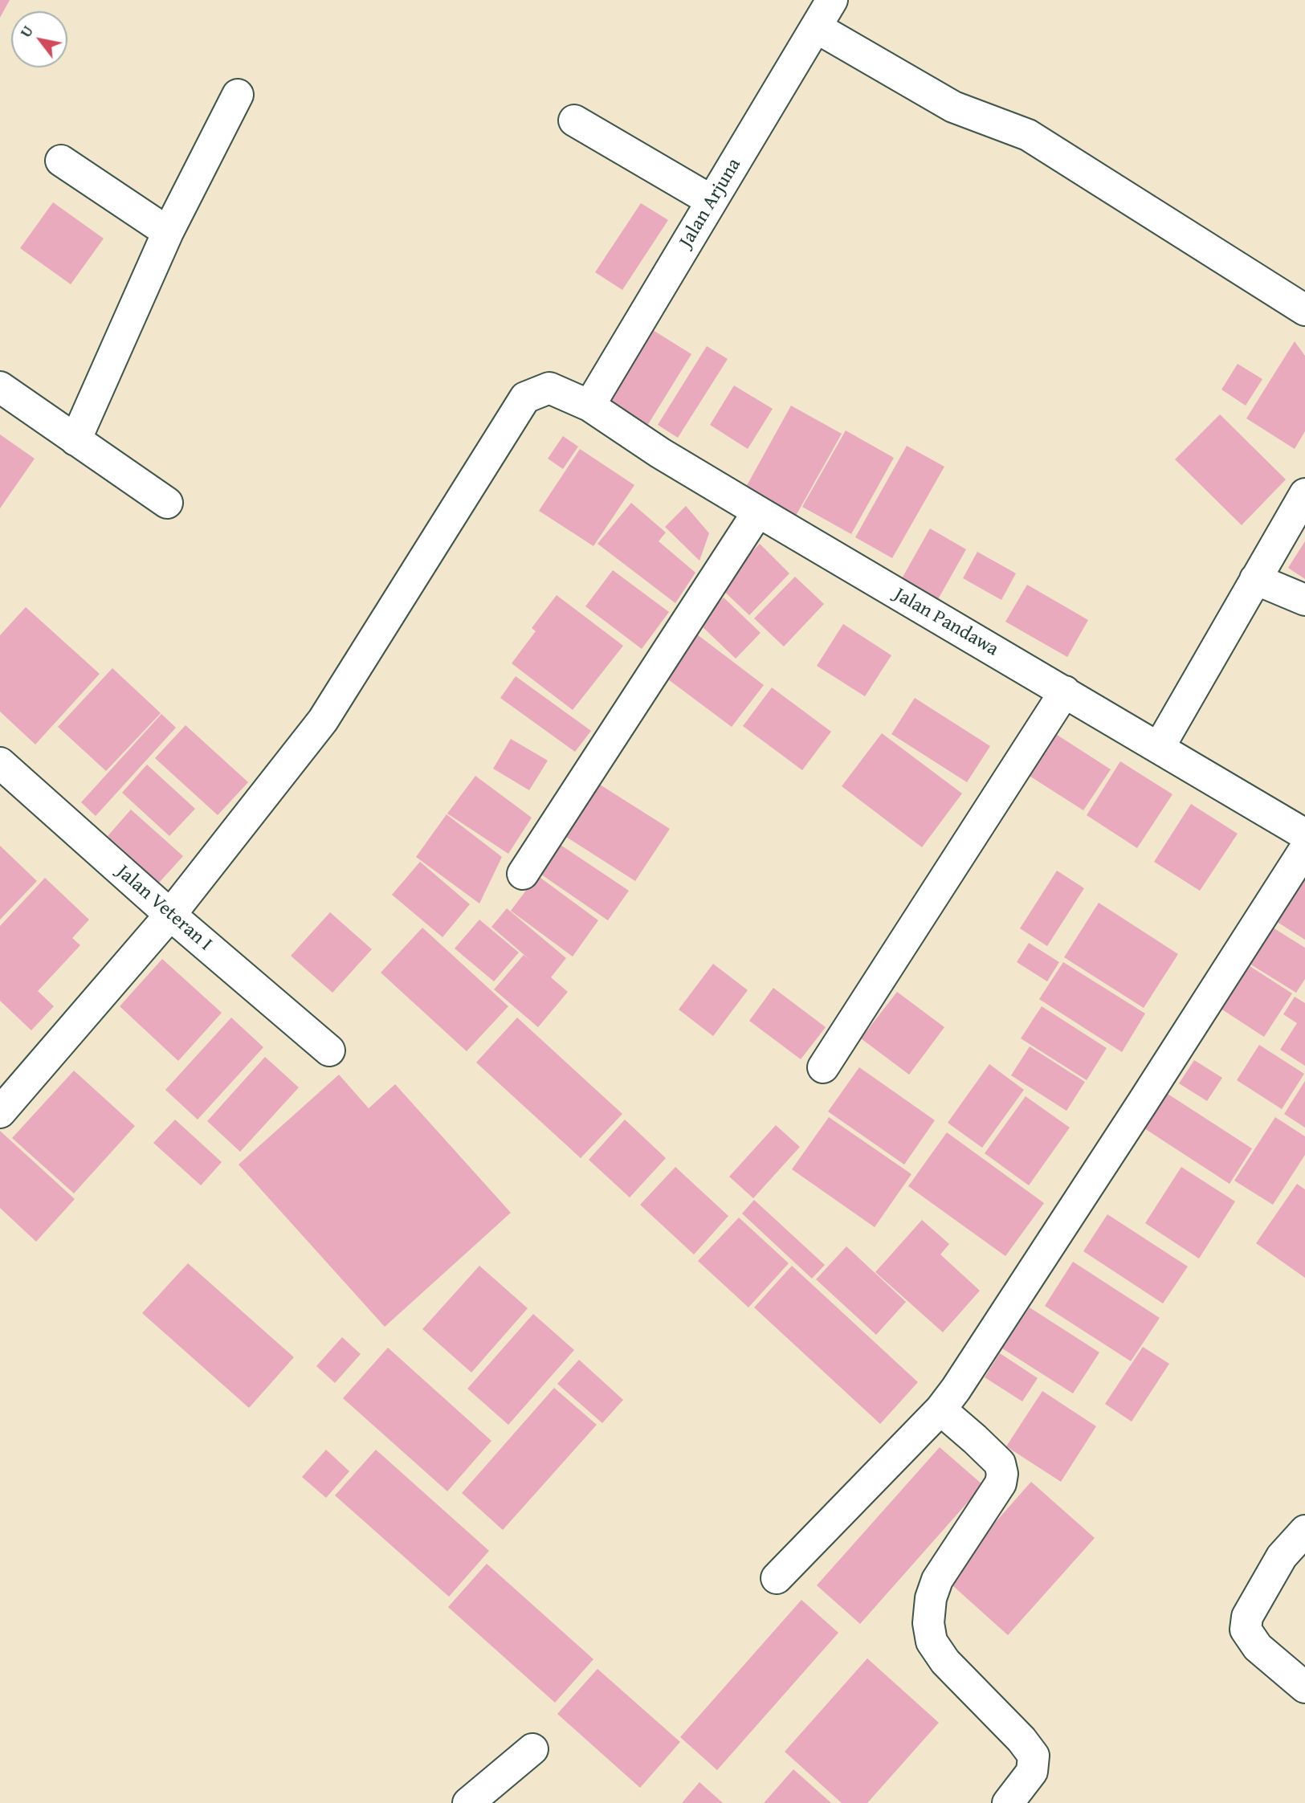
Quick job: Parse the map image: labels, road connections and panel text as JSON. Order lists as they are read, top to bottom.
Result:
{
  "streets": {
    "street": ["Jalan Arjuna", "Jalan Pandawa", "Jalan Veteran I"]
  },
  "crossings": [
    ["Jalan Arjuna", "Jalan Pandawa"],
    ["Jalan Pandawa", "Jalan Veteran I"]
  ],
  "north": "top left"
}
